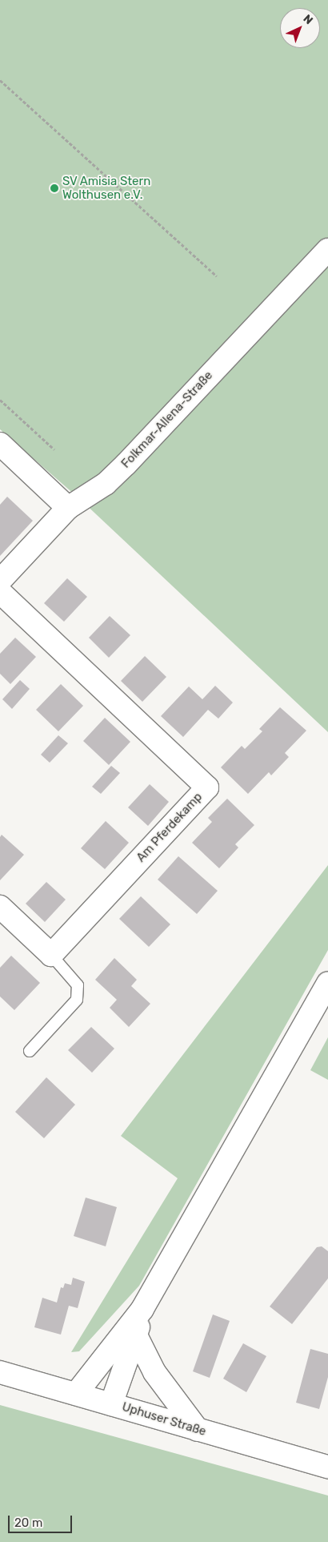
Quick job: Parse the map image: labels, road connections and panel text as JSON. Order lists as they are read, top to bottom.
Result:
{
  "streets": {
    "main road": ["Folkmar-Allena-Straße", "Am Pferdekamp", "Uphuser Straße"]
  },
  "places": ["SV Amisia Stern Wolthusen e.V."],
  "scale_bar": "20 m",
  "north": "top right"
}
